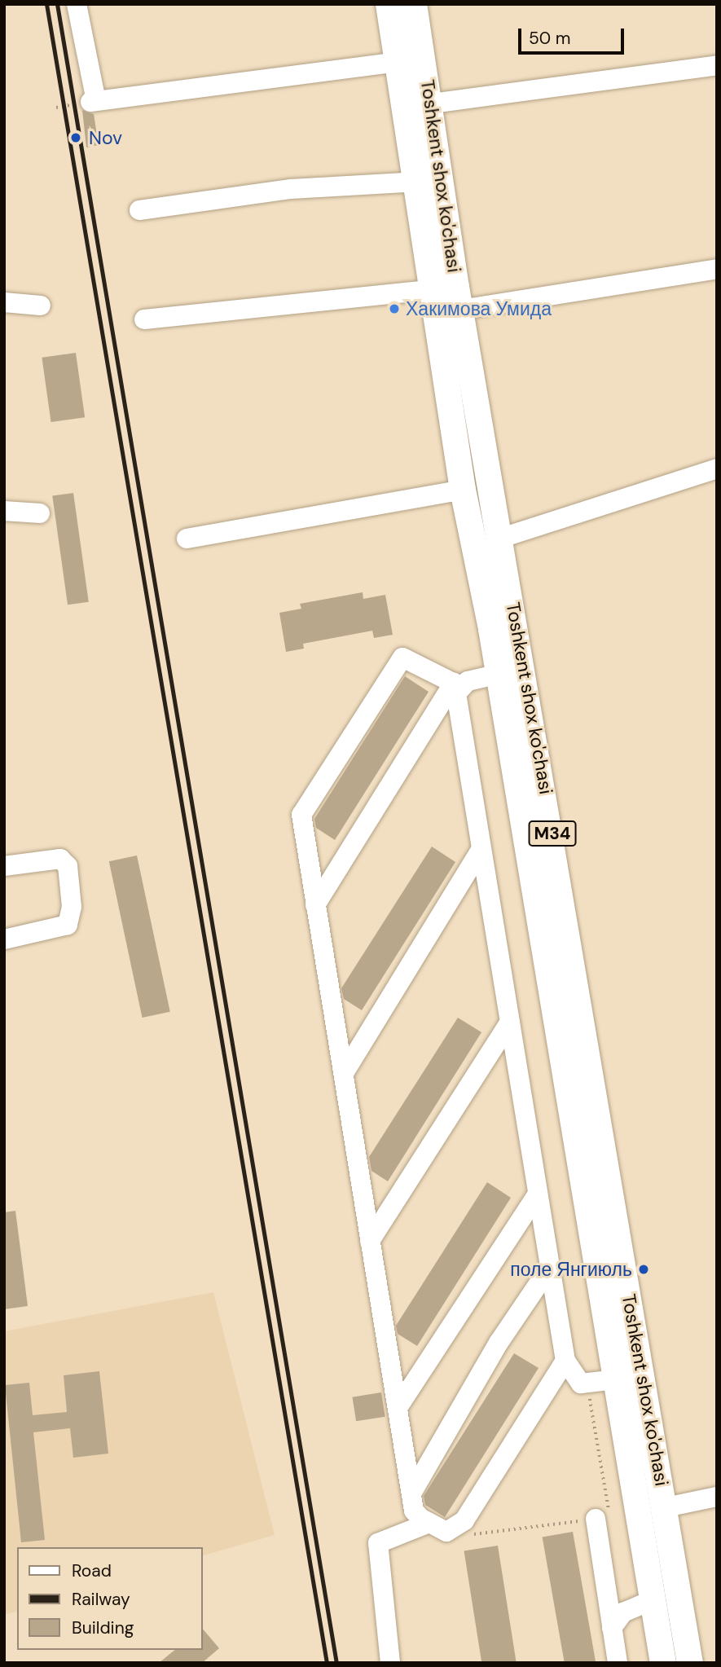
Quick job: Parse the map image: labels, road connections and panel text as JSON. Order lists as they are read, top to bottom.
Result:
{
  "streets": {
    "main road": ["Toshkent shox ko'chasi", "M34"]
  },
  "places": ["Nov", "Хакимова Умида", "поле Янгиюль"],
  "legend": ["Road", "Railway", "Building"],
  "scale_bar": "50 m"
}
